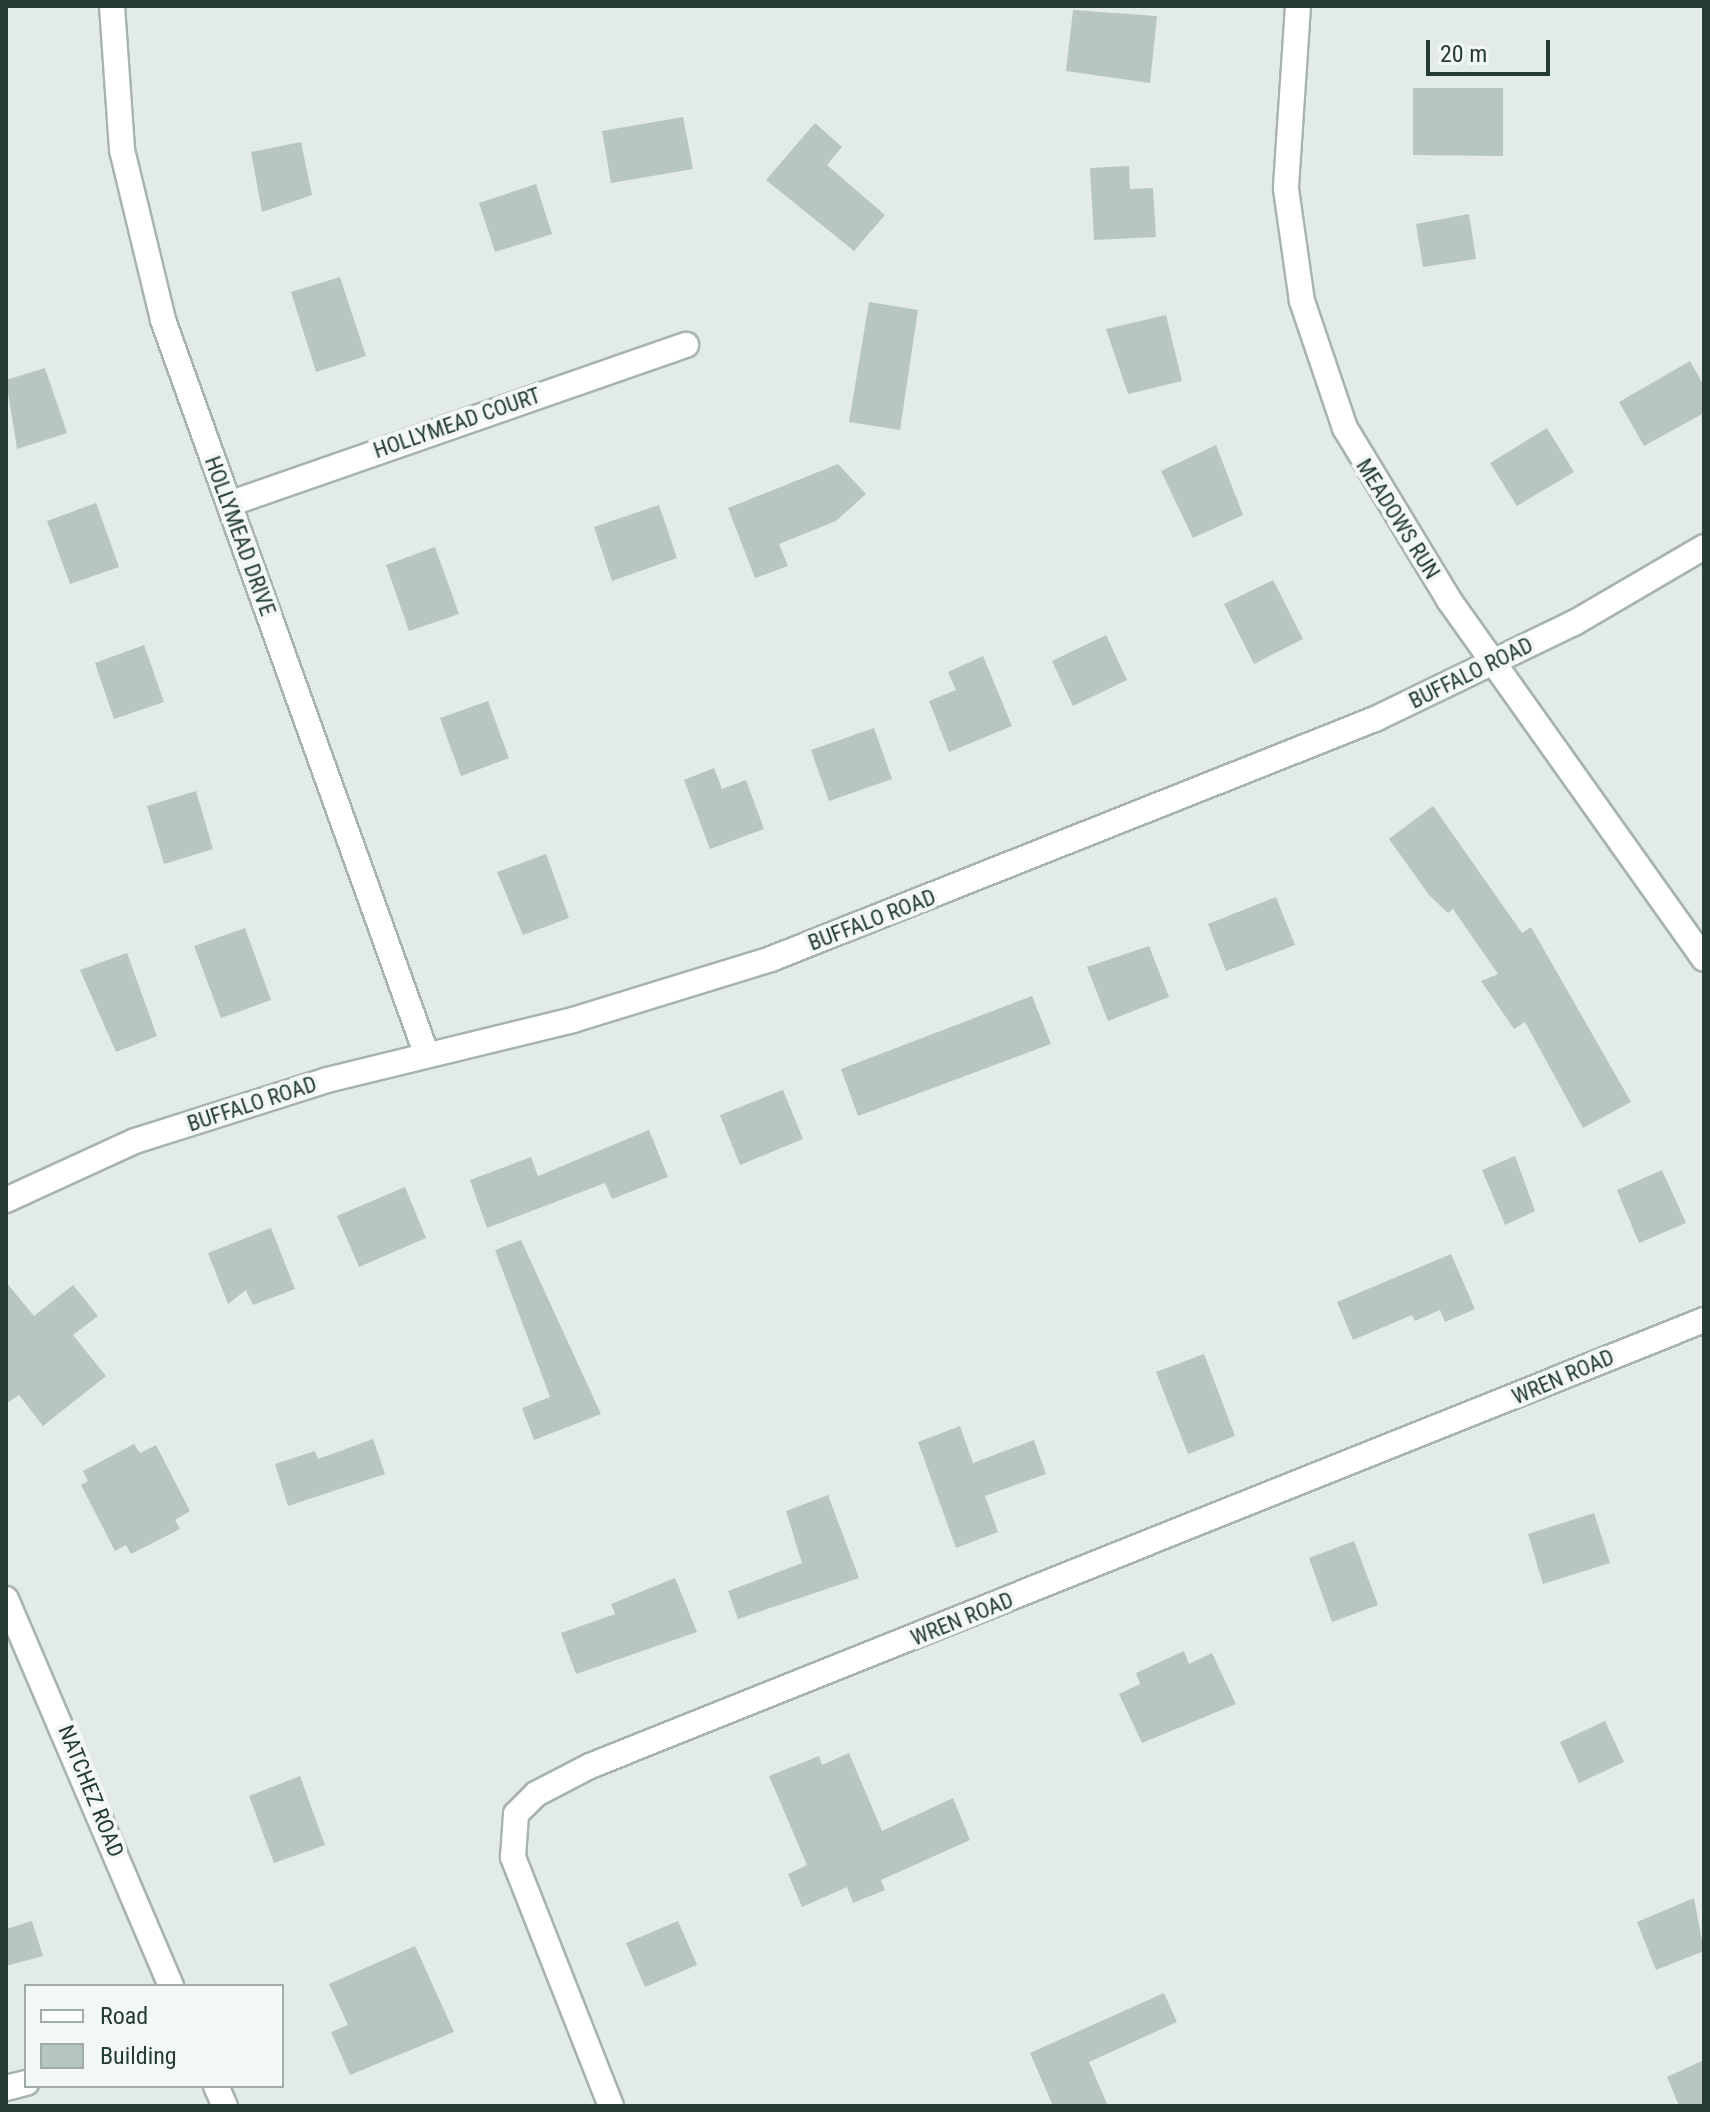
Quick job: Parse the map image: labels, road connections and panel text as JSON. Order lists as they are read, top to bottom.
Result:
{
  "streets": {
    "street": [
      "HOLLYMEAD COURT",
      "MEADOWS RUN",
      "HOLLYMEAD DRIVE",
      "BUFFALO ROAD",
      "WREN ROAD",
      "NATCHEZ ROAD"
    ]
  },
  "crossings": [
    ["HOLLYMEAD COURT", "HOLLYMEAD DRIVE"],
    ["MEADOWS RUN", "BUFFALO ROAD"],
    ["HOLLYMEAD DRIVE", "BUFFALO ROAD"]
  ],
  "legend": ["Road", "Building"],
  "scale_bar": "20 m"
}
